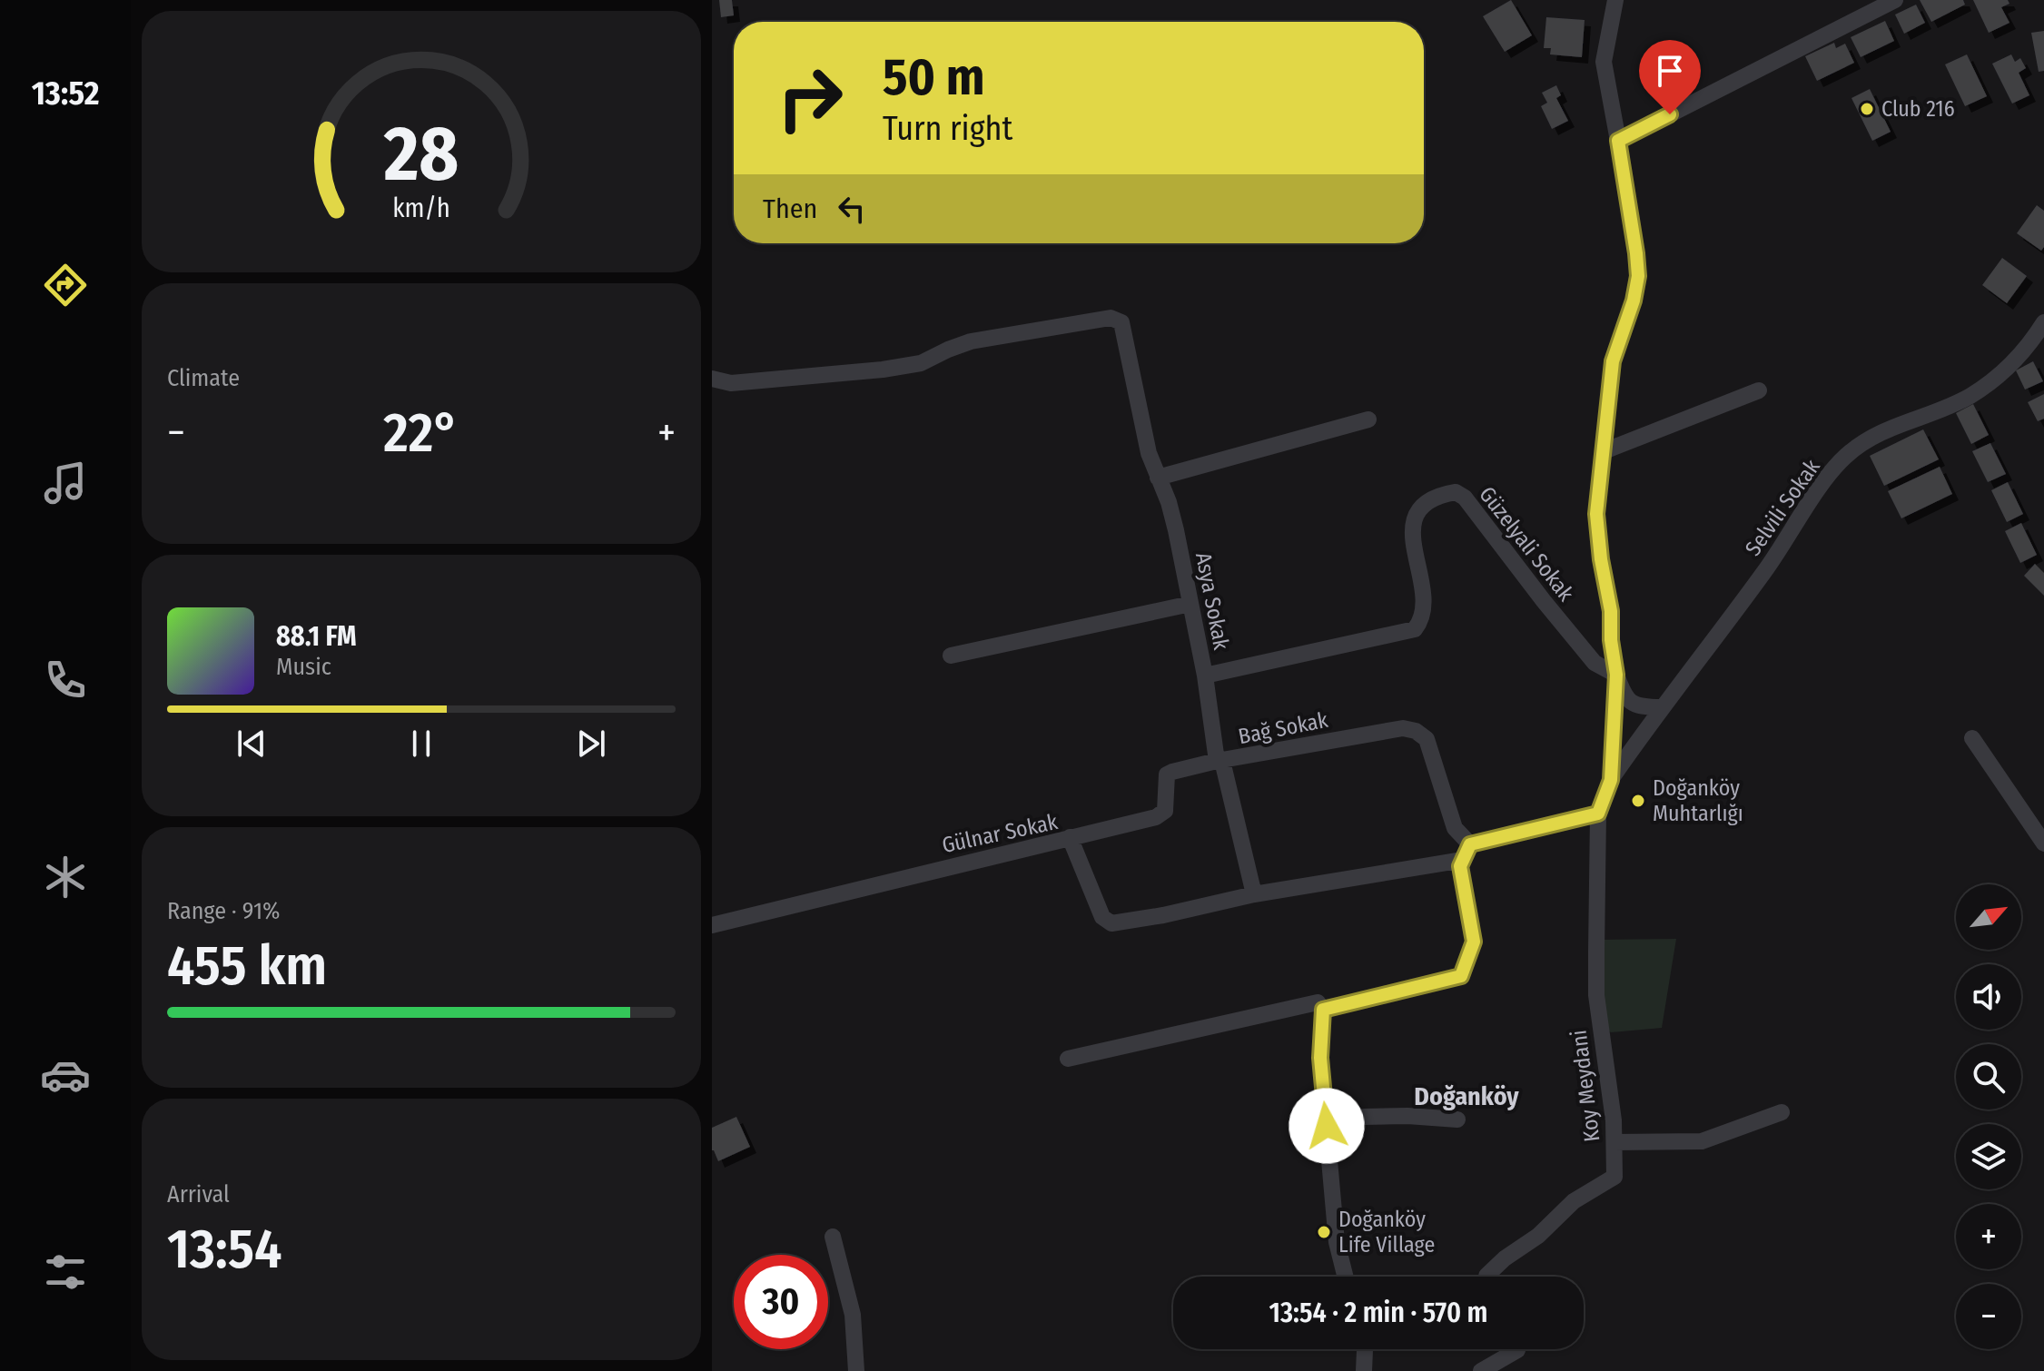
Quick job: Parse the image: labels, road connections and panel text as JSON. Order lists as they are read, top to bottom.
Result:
{
  "streets": {
    "street": [
      "Selvili Sokak",
      "Güzelyali Sokak",
      "Asya Sokak",
      "Bağ Sokak",
      "Gülnar Sokak",
      "Koy Meydani"
    ]
  },
  "crossings": [
    ["Güzelyali Sokak", "Asya Sokak"],
    ["Asya Sokak", "Bağ Sokak"],
    ["Asya Sokak", "Gülnar Sokak"],
    ["Bağ Sokak", "Gülnar Sokak"]
  ],
  "districts": ["Doğanköy"],
  "places": ["Club 216", "Doğanköy Muhtarlığı", "Doğanköy Life Village"],
  "north": "top right",
  "page": {
    "tabs": "13:52",
    "turn": ["50 m", "Turn right"],
    "then": "Then",
    "tile": [
      "Climate",
      ["Range · 91%", "455 km"],
      ["Arrival", "13:54"]
    ],
    "heat": ["−", "22°", "+"],
    "song": ["88.1 FM", "Music"],
    "map_buttons": ["+", "−"],
    "limit": "30",
    "trip": "13:54 · 2 min · 570 m",
    "gauge": ["28", "km/h"]
  }
}
